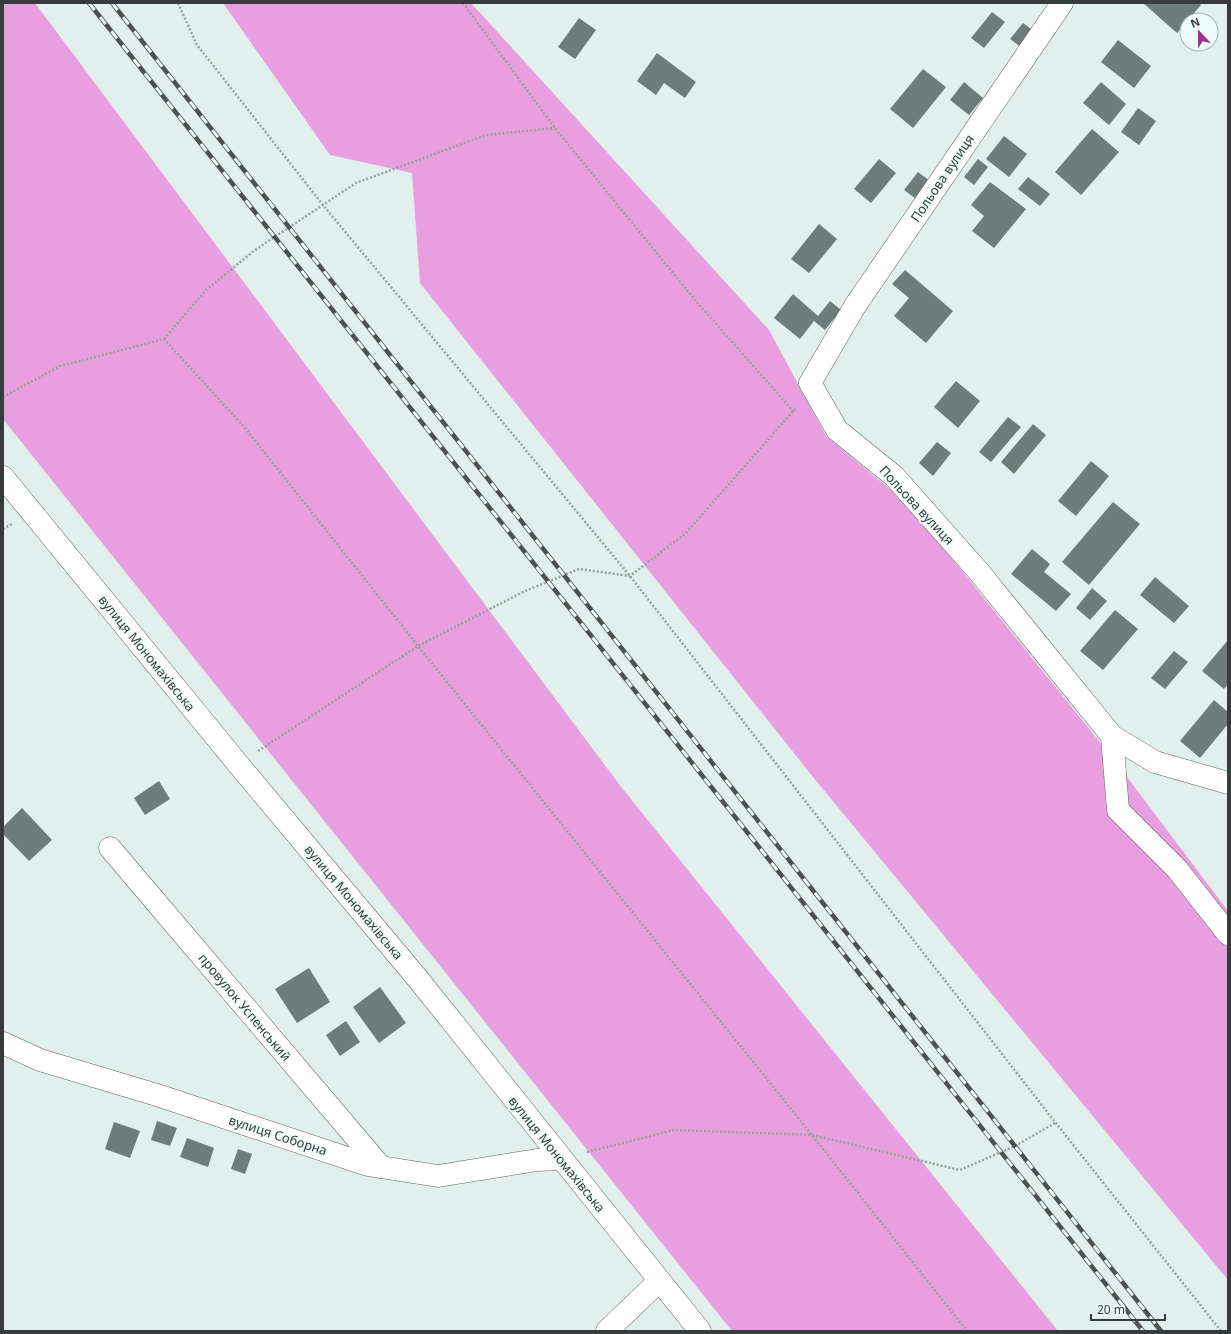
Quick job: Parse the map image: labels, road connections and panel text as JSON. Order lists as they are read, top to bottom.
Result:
{
  "streets": {
    "street": [
      "Польова вулиця",
      "вулиця Мономахівська",
      "провулок Успенський",
      "вулиця Соборна"
    ]
  },
  "crossings": [
    ["вулиця Мономахівська", "вулиця Соборна"],
    ["провулок Успенський", "вулиця Соборна"]
  ],
  "scale_bar": "20 m",
  "north": "top"
}
